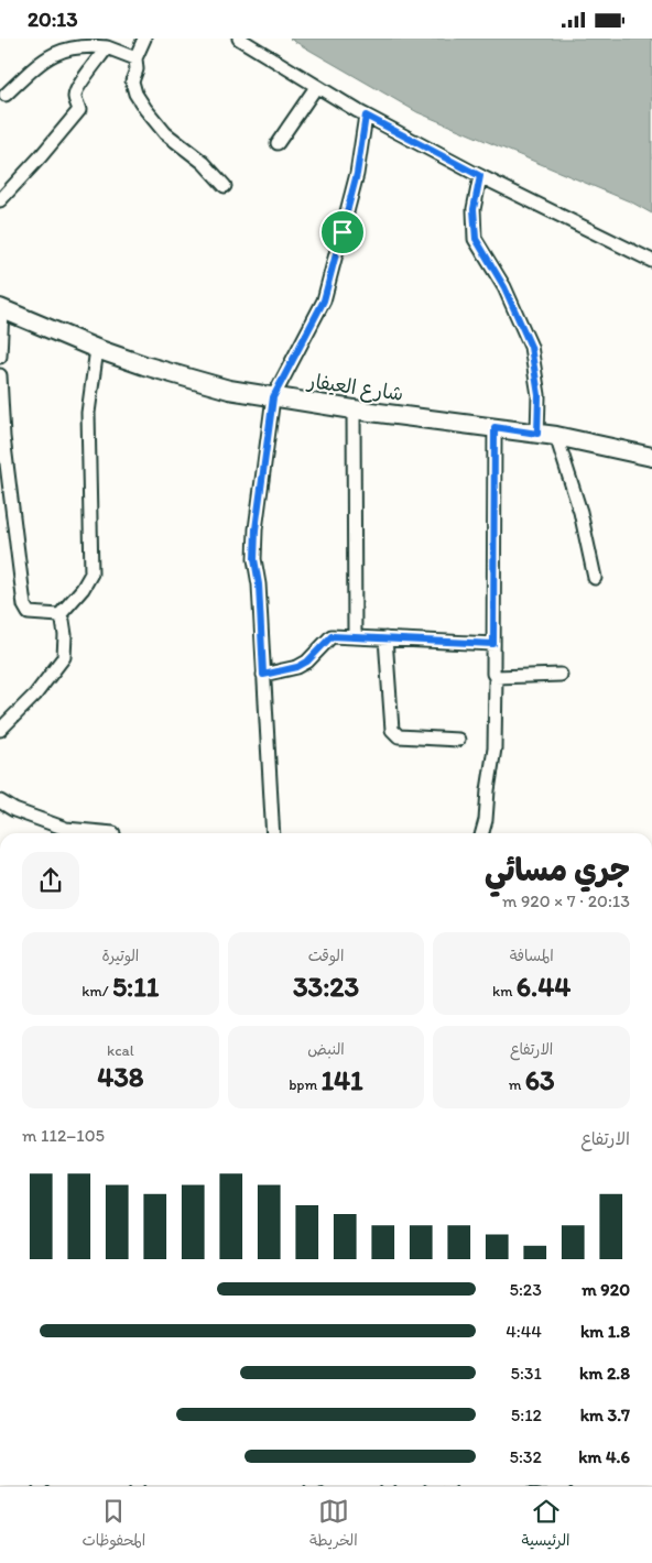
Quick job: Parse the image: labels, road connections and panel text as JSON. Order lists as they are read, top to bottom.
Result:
{
  "streets": {
    "main road": ["شارع العيفار"]
  },
  "page": {
    "status": "20:13",
    "heading": ["جري مسائي", "20:13 · 7 × 920 m"],
    "stats": [
      ["المسافة", "6.44 km"],
      ["الوقت", "33:23"],
      ["الوتيرة", "5:11 /km"],
      ["الارتفاع", "63 m"],
      ["النبض", "141 bpm"],
      ["kcal", "438"]
    ],
    "chart": ["الارتفاع", "105–112 m"],
    "list": [
      {
        "name": "920 m",
        "note": "5:23"
      },
      {
        "name": "1.8 km",
        "note": "4:44"
      },
      {
        "name": "2.8 km",
        "note": "5:31"
      },
      {
        "name": "3.7 km",
        "note": "5:12"
      },
      {
        "name": "4.6 km",
        "note": "5:32"
      }
    ],
    "tabs": ["الرئيسية", "الخريطة", "المحفوظات"]
  }
}
